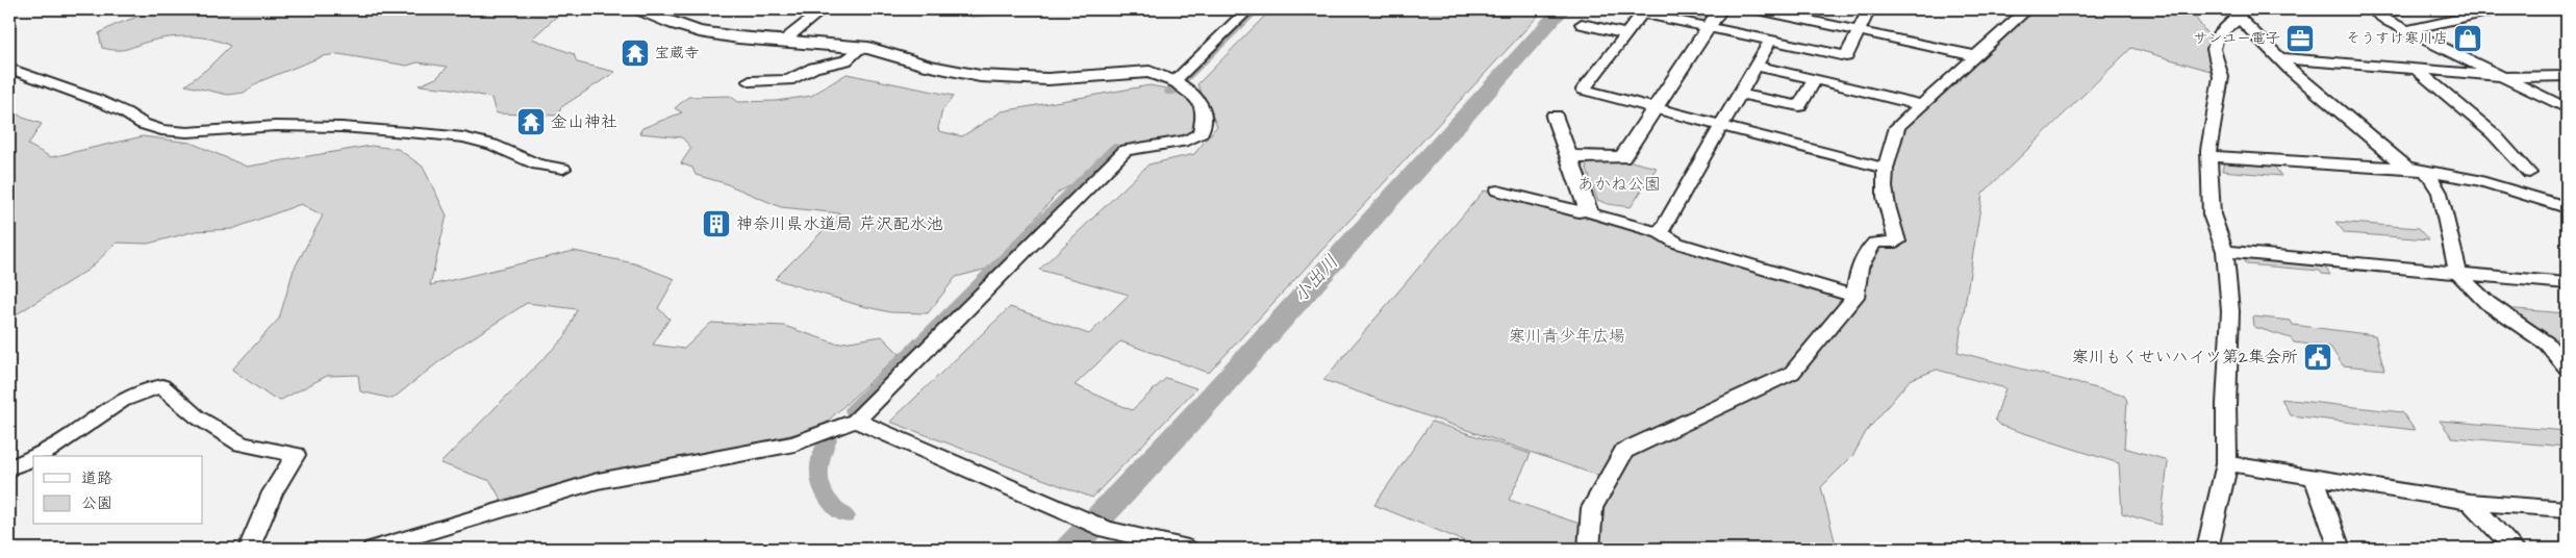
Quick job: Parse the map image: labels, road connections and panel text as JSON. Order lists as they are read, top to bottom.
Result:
{
  "water": ["小出川"],
  "parks": ["あかね公園", "寒川青少年広場"],
  "places": {
    "office": ["サンユー電子"],
    "shop": ["そうすけ寒川店"],
    "temple": ["宝蔵寺", "金山神社"],
    "building": ["神奈川県水道局 芹沢配水池"],
    "public building": ["寒川もくせいハイツ第2集会所"]
  },
  "legend": ["道路", "公園"]
}
